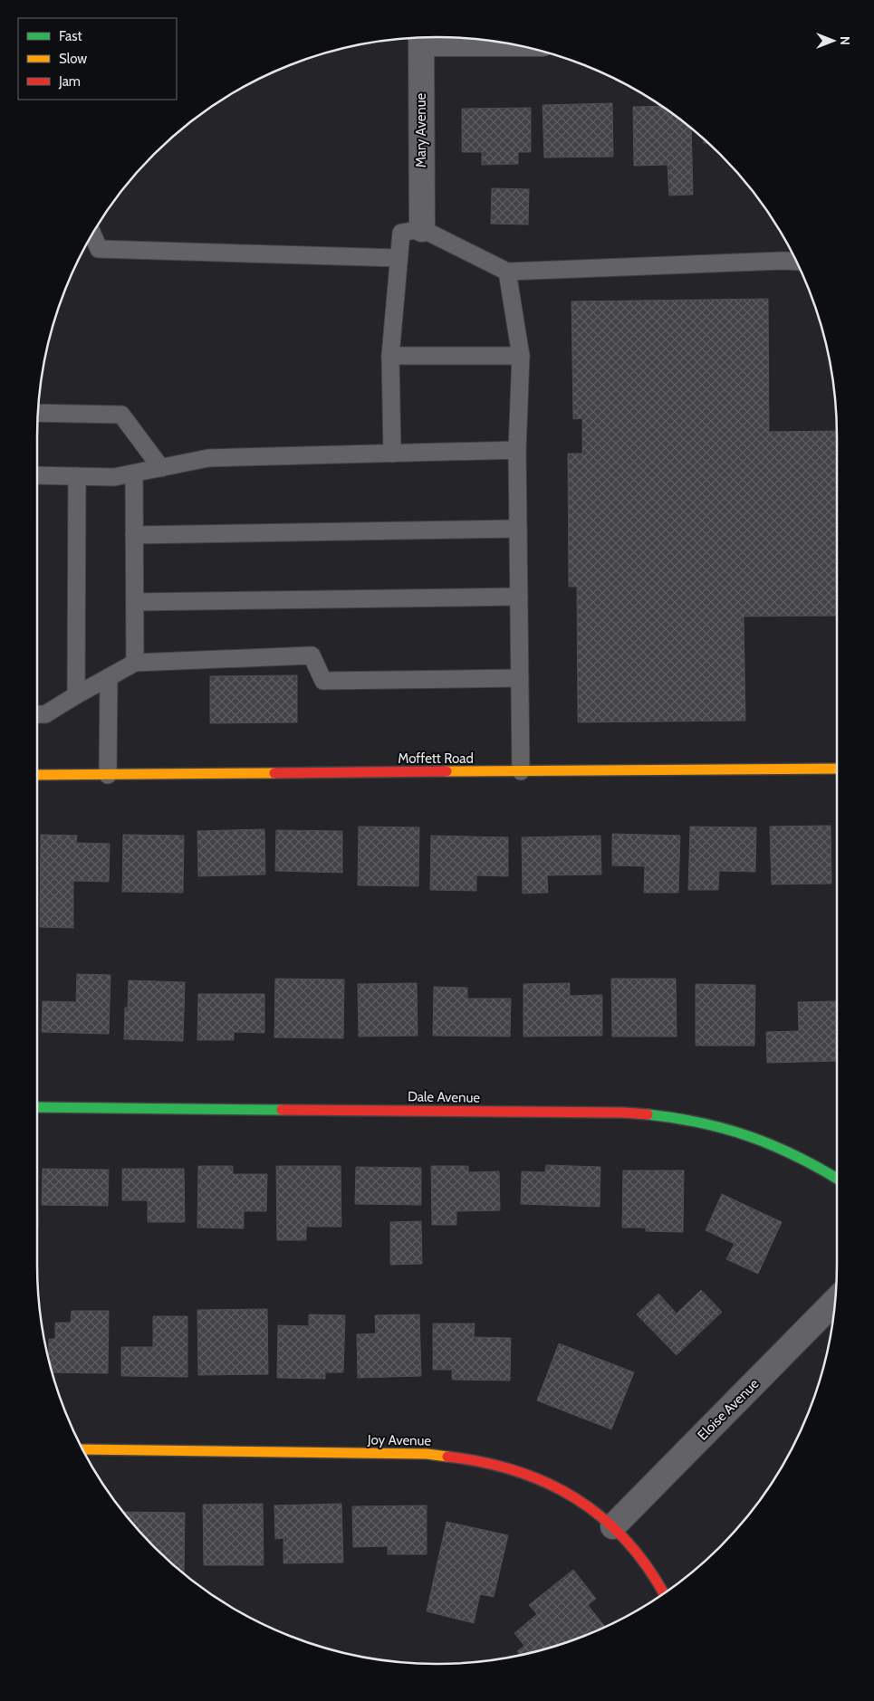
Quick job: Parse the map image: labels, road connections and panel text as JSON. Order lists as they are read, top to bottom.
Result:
{
  "streets": {
    "street": [
      "Mary Avenue",
      "Moffett Road",
      "Dale Avenue",
      "Eloise Avenue",
      "Joy Avenue"
    ]
  },
  "crossings": [
    ["Eloise Avenue", "Joy Avenue"]
  ],
  "legend": ["Fast", "Slow", "Jam"],
  "north": "right"
}
